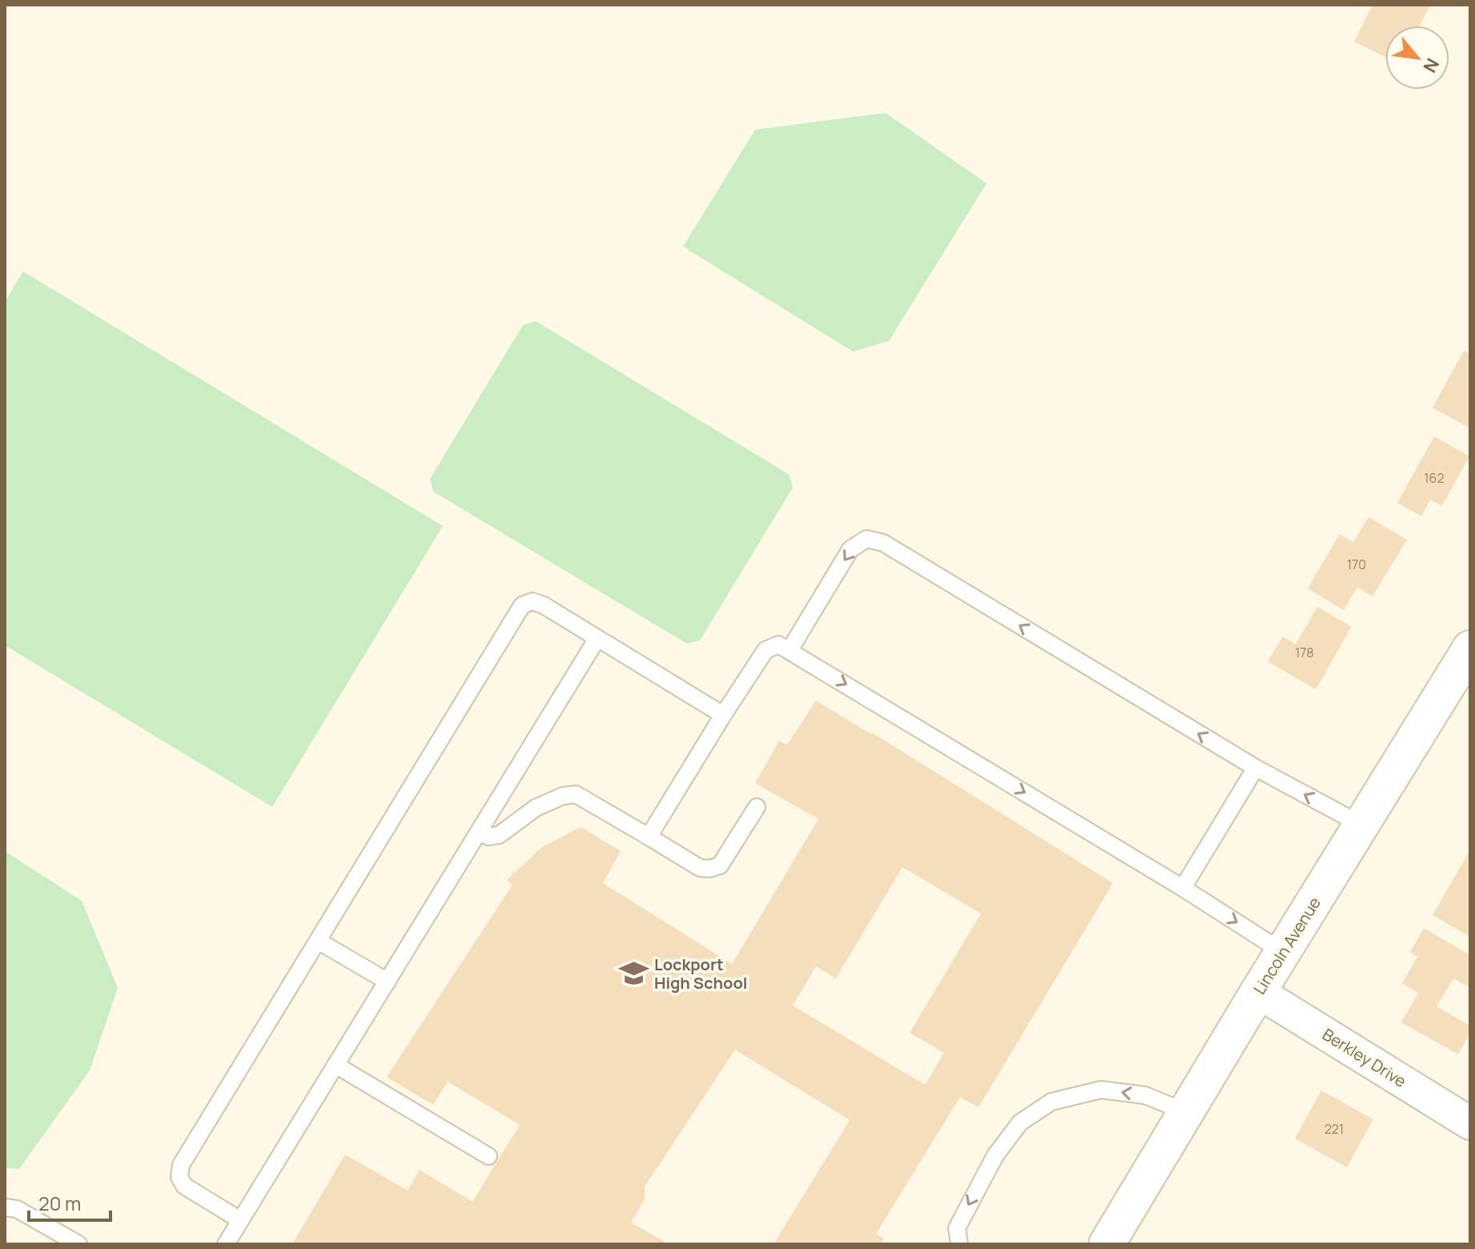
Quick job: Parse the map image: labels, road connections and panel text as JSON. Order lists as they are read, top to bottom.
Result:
{
  "streets": {
    "street": ["Lincoln Avenue", "Berkley Drive"]
  },
  "crossings": [
    ["Lincoln Avenue", "Berkley Drive"]
  ],
  "places": {
    "school or university": ["Lockport High School"]
  },
  "house_numbers": [
    "162",
    "170",
    "178",
    "221"
  ],
  "scale_bar": "20 m",
  "north": "bottom right"
}
